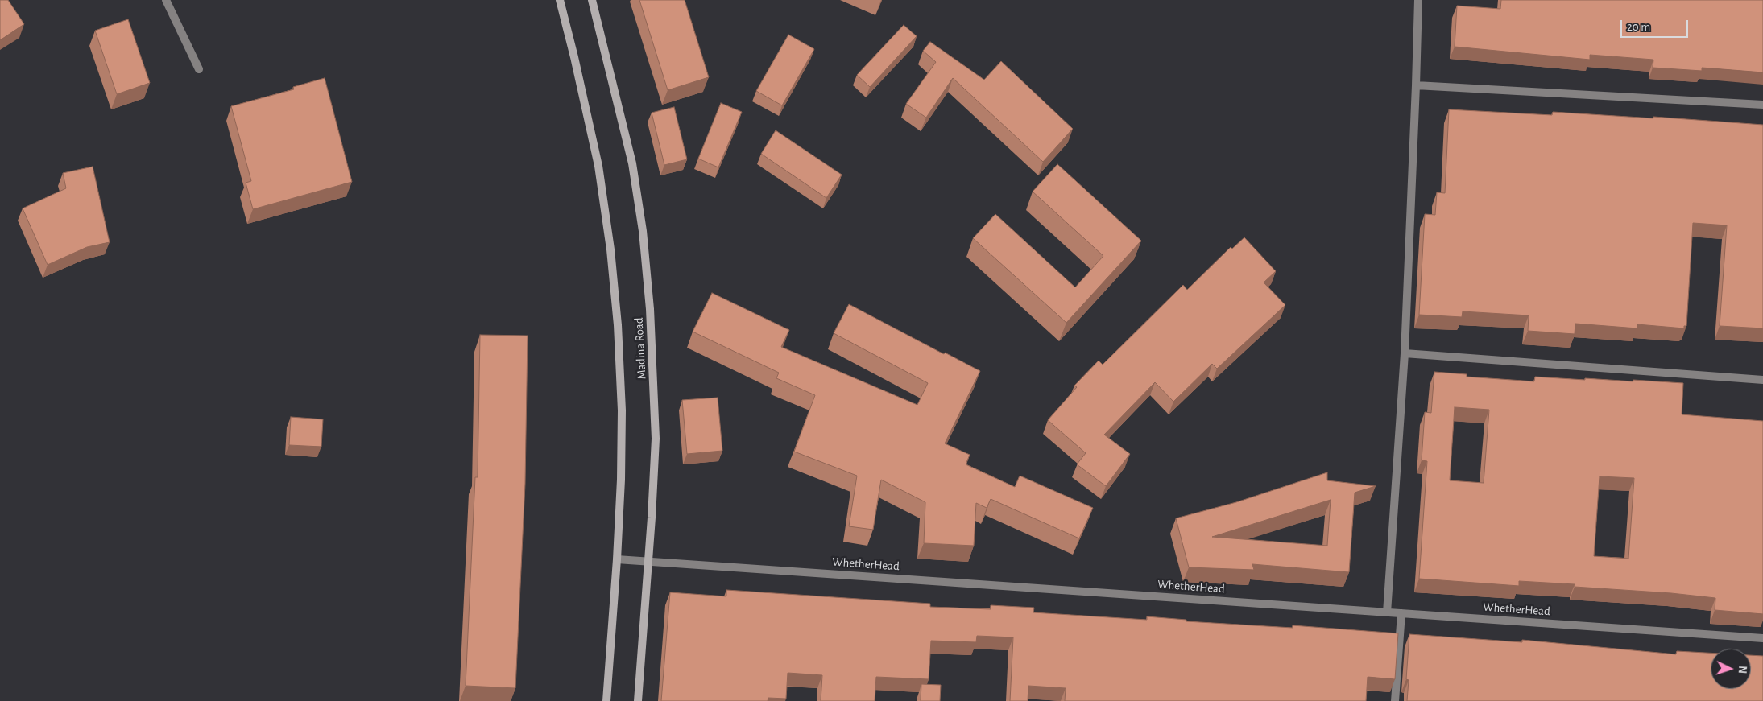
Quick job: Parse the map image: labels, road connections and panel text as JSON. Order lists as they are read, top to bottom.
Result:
{
  "streets": {
    "main road": ["Madina Road"],
    "street": ["WhetherHead"]
  },
  "crossings": [
    ["Madina Road", "WhetherHead"]
  ],
  "scale_bar": "20 m",
  "north": "right"
}
